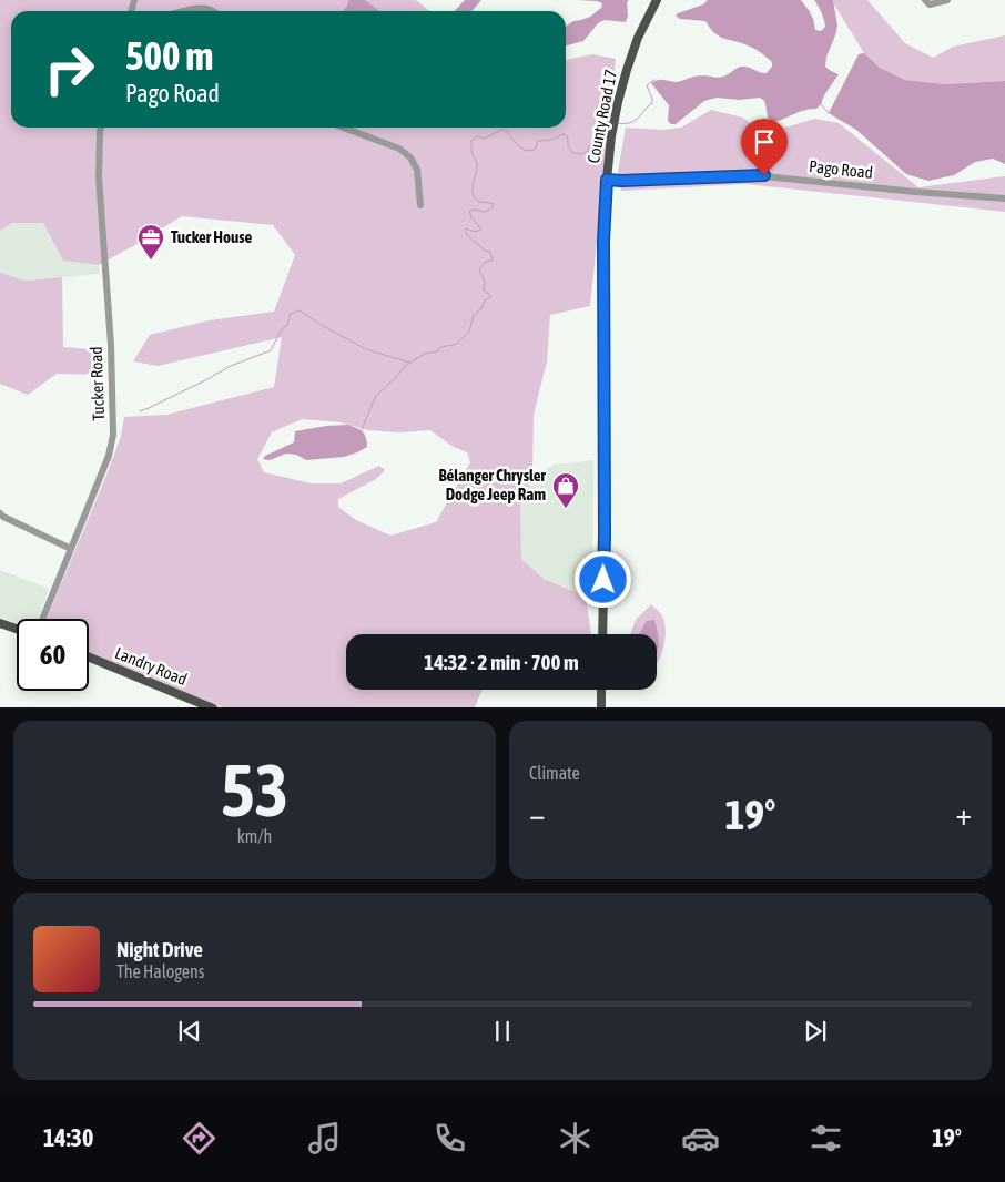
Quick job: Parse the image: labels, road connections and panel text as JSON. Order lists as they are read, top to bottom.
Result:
{
  "streets": {
    "main road": ["County Road 17", "Landry Road"],
    "street": ["Pago Road", "Tucker Road"]
  },
  "crossings": [
    ["County Road 17", "Pago Road"]
  ],
  "places": {
    "office": ["Tucker House"],
    "shop": ["Bélanger Chrysler Dodge Jeep Ram"]
  },
  "page": {
    "turn": ["500 m", "Pago Road"],
    "limit": "60",
    "trip": "14:32 · 2 min · 700 m",
    "tile": [
      ["53", "km/h"],
      "Climate"
    ],
    "heat": ["−", "19°", "+"],
    "song": ["Night Drive", "The Halogens"],
    "tabs": ["14:30", "19°"]
  }
}
